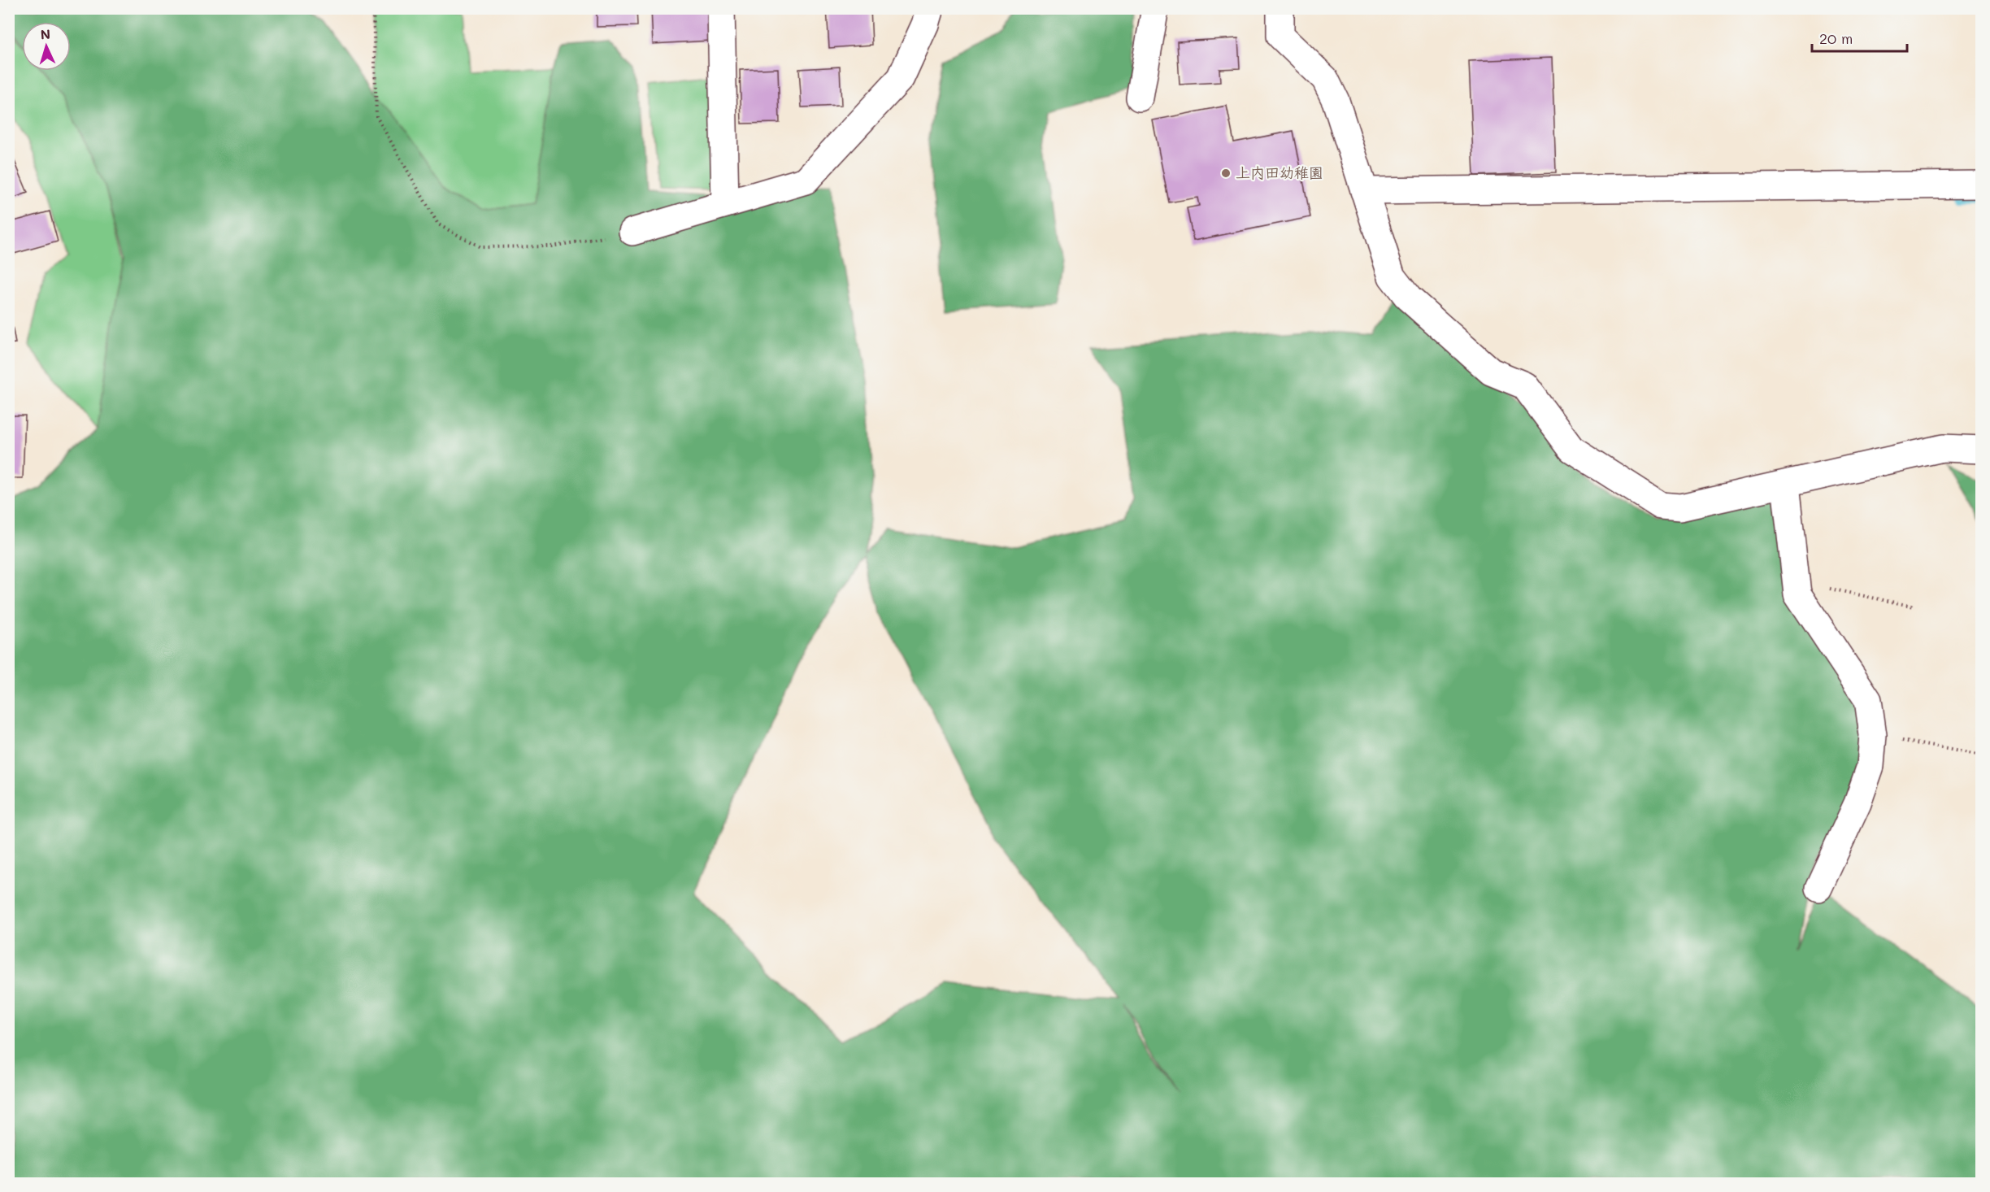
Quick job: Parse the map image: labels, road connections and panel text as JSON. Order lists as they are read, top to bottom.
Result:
{
  "places": ["上内田幼稚園"],
  "scale_bar": "20 m",
  "north": "top"
}
